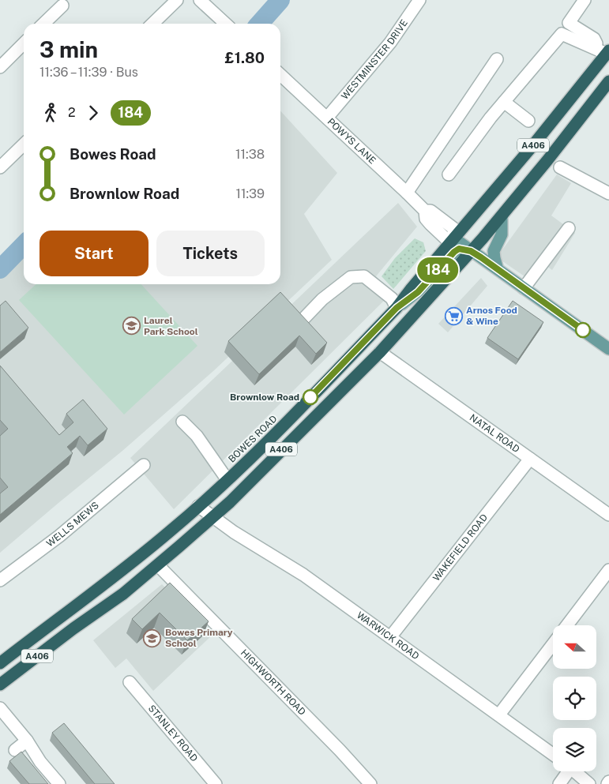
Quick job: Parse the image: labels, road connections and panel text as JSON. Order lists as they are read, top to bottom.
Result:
{
  "streets": {
    "highway": ["A406", "BOWES ROAD"],
    "main road": ["POWYS LANE"],
    "street": [
      "WESTMINSTER DRIVE",
      "NATAL ROAD",
      "WELLS MEWS",
      "WAKEFIELD ROAD",
      "WARWICK ROAD",
      "HIGHWORTH ROAD",
      "STANLEY ROAD"
    ]
  },
  "crossings": [
    ["WESTMINSTER DRIVE", "POWYS LANE"],
    ["POWYS LANE", "A406"],
    ["POWYS LANE", "BOWES ROAD"],
    ["A406", "NATAL ROAD"],
    ["A406", "BOWES ROAD"],
    ["A406", "WARWICK ROAD"],
    ["A406", "HIGHWORTH ROAD"],
    ["NATAL ROAD", "WAKEFIELD ROAD"],
    ["BOWES ROAD", "WARWICK ROAD"],
    ["WAKEFIELD ROAD", "WARWICK ROAD"]
  ],
  "places": {
    "supermarket": ["Arnos Food & Wine"],
    "school or university": ["Laurel Park School", "Bowes Primary School"],
    "other": ["Brownlow Road"]
  },
  "lines": ["bus line 184"],
  "north": "left",
  "page": {
    "on_map": "184",
    "heading": ["3 min", "11:36 – 11:39 · Bus", "£1.80"],
    "legs": ["2", "184"],
    "list": [
      {
        "name": "Bowes Road",
        "value": "11:38"
      },
      {
        "name": "Brownlow Road",
        "value": "11:39"
      }
    ],
    "buttons": ["Start", "Tickets"]
  }
}
